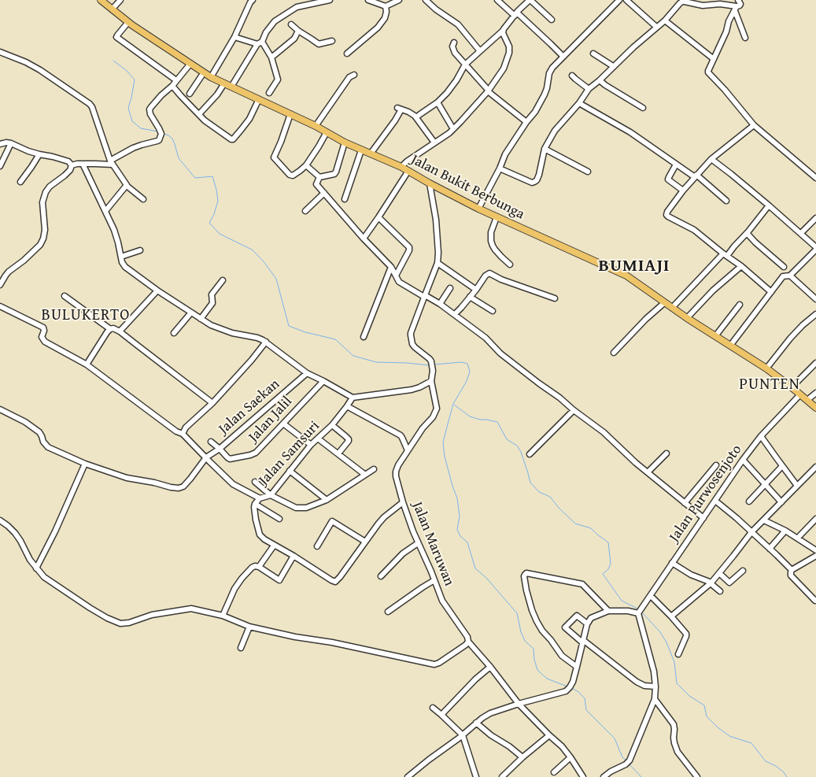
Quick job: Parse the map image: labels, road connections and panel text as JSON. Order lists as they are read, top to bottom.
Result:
{
  "streets": {
    "main road": ["Jalan Bukit Berbunga"],
    "street": [
      "Jalan Saekan",
      "Jalan Jalil",
      "Jalan Samsuri",
      "Jalan Purwosenjoto",
      "Jalan Maruwan"
    ]
  },
  "crossings": [
    ["Jalan Bukit Berbunga", "Jalan Purwosenjoto"],
    ["Jalan Saekan", "Jalan Jalil"],
    ["Jalan Samsuri", "Jalan Maruwan"]
  ],
  "districts": ["BUMIAJI", "BULUKERTO", "PUNTEN"]
}
